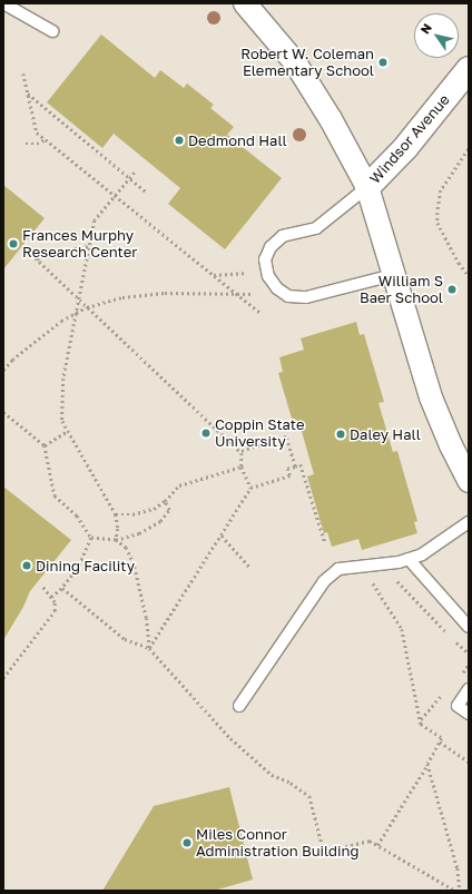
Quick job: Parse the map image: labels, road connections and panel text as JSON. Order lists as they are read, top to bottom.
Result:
{
  "streets": {
    "street": ["Windsor Avenue"]
  },
  "places": [
    "Robert W. Coleman Elementary School",
    "Dedmond Hall",
    "Frances Murphy Research Center",
    "William S Baer School",
    "Coppin State University",
    "Daley Hall",
    "Dining Facility",
    "Miles Connor Administration Building"
  ],
  "north": "top left"
}
